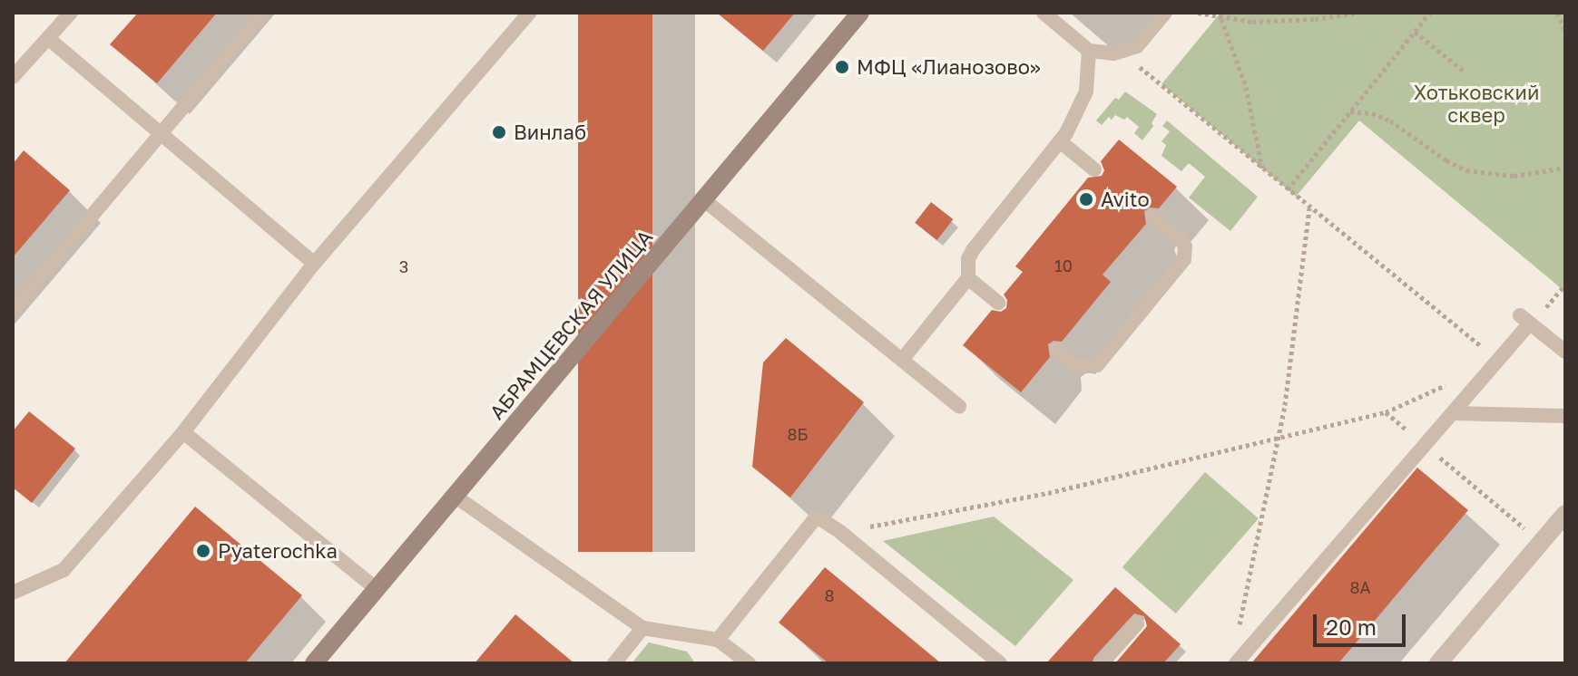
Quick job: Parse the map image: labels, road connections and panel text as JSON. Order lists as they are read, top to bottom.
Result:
{
  "streets": {
    "street": ["АБРАМЦЕВСКАЯ УЛИЦА"]
  },
  "parks": ["Хотьковский сквер"],
  "places": [
    "МФЦ «Лианозово»",
    "Винлаб",
    "Avito",
    "Pyaterochka"
  ],
  "house_numbers": [
    "10",
    "3",
    "8Б",
    "8А",
    "8"
  ],
  "scale_bar": "20 m"
}
